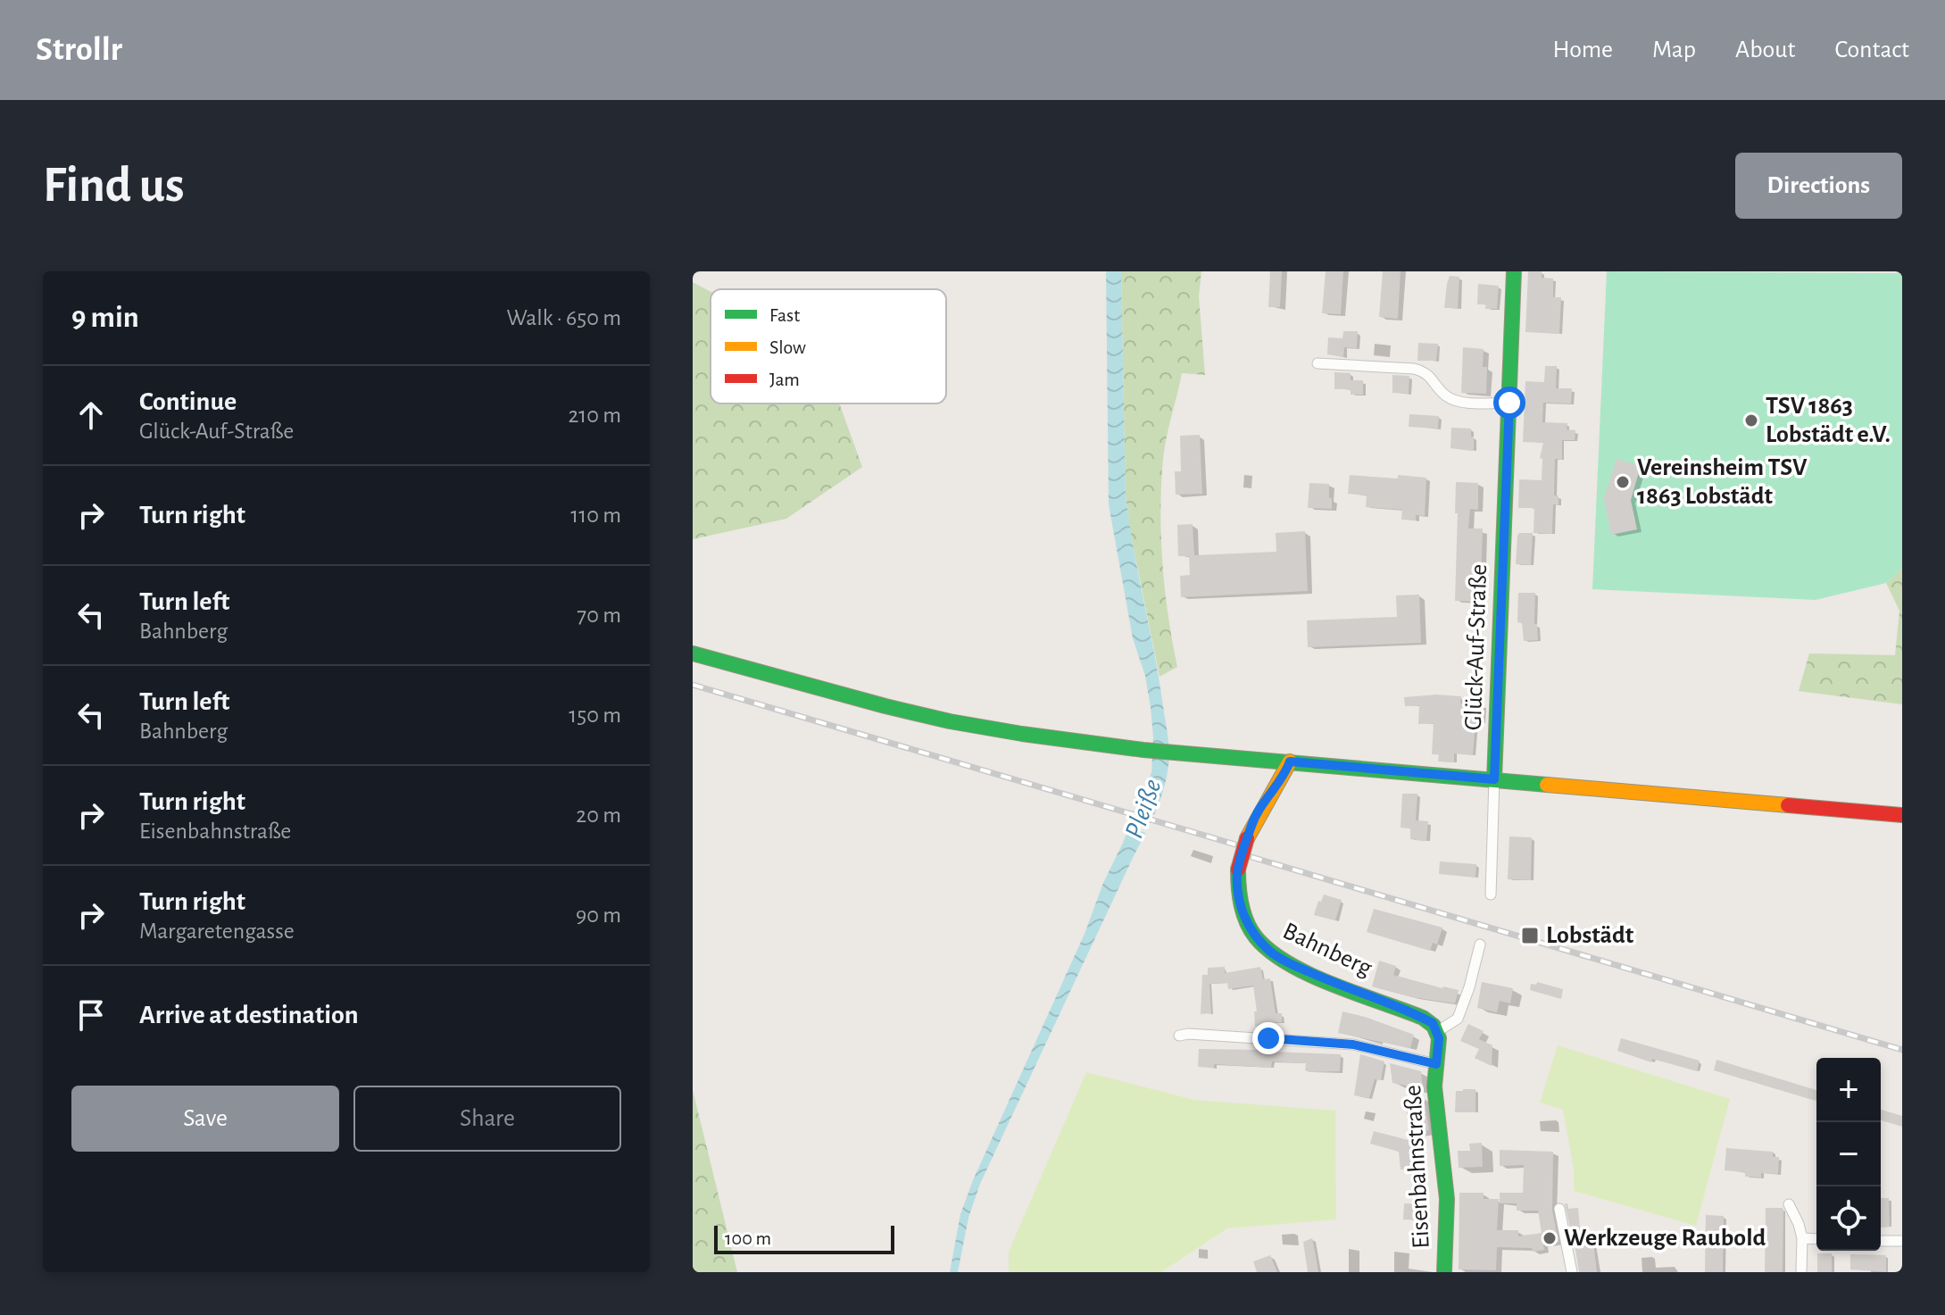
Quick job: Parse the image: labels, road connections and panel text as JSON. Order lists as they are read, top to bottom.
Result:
{
  "streets": {
    "main road": ["Glück-Auf-Straße", "Bahnberg", "Eisenbahnstraße"]
  },
  "crossings": [
    ["Bahnberg", "Eisenbahnstraße"]
  ],
  "water": ["Pleiße"],
  "places": {
    "other": ["TSV 1863 Lobstädt e.V.", "Vereinsheim TSV 1863 Lobstädt", "Werkzeuge Raubold"],
    "transit": ["Lobstädt"]
  },
  "legend": ["Fast", "Slow", "Jam"],
  "scale_bar": "100 m",
  "page": {
    "header": "Strollr",
    "nav": [
      "Home",
      "Map",
      "About",
      "Contact"
    ],
    "buttons": [
      "Directions",
      ["Save", "Share"]
    ],
    "title": "Find us",
    "heading": ["9 min", "Walk · 650 m"],
    "list": [
      ["Continue", "Glück-Auf-Straße", "210 m"],
      ["Turn right", "110 m"],
      ["Turn left", "Bahnberg", "70 m"],
      ["Turn left", "Bahnberg", "150 m"],
      ["Turn right", "Eisenbahnstraße", "20 m"],
      ["Turn right", "Margaretengasse", "90 m"],
      "Arrive at destination"
    ],
    "map_buttons": ["+", "−"],
    "scale": "100 m"
  }
}
